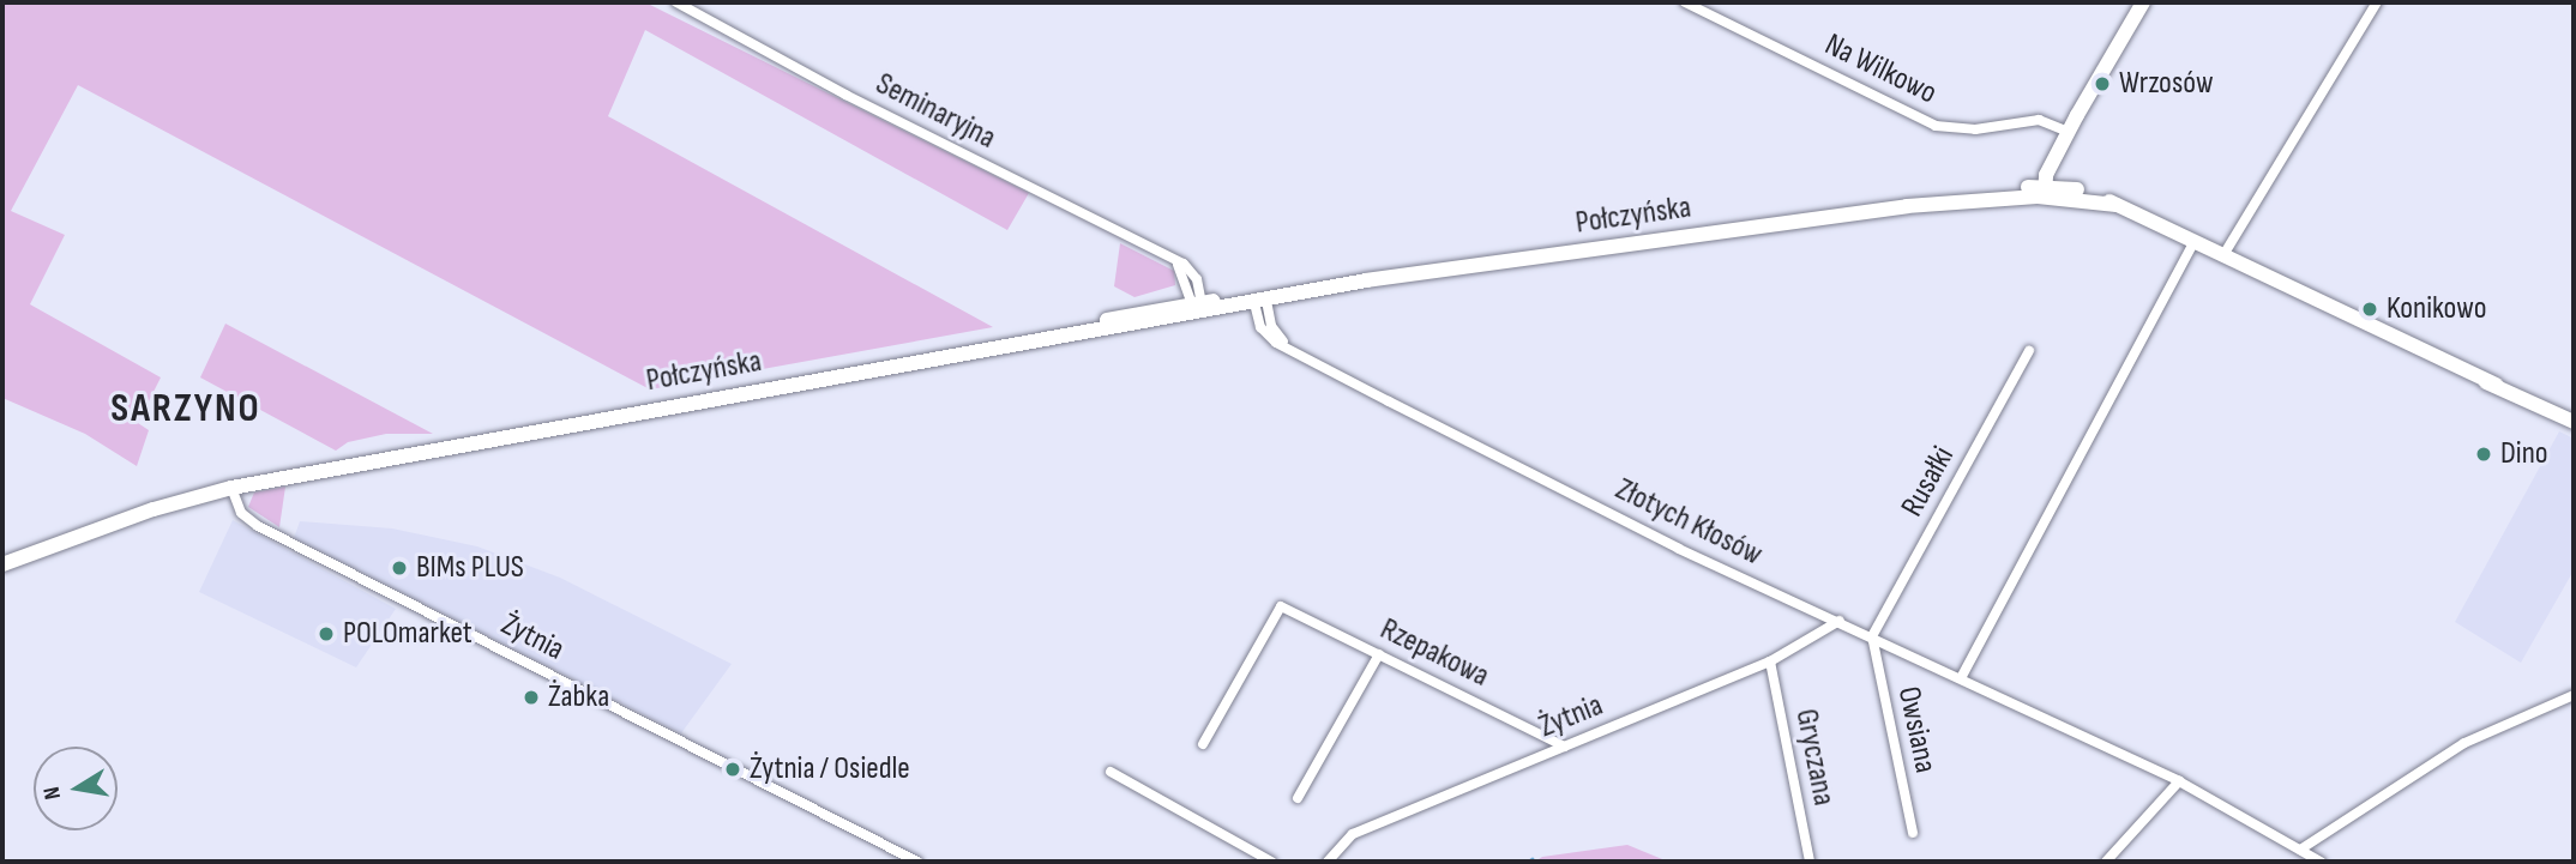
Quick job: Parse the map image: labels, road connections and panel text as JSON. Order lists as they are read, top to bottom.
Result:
{
  "streets": {
    "main road": ["Połczyńska"],
    "street": [
      "Na Wilkowo",
      "Seminaryjna",
      "Rusałki",
      "Złotych Kłosów",
      "Żytnia",
      "Rzepakowa",
      "Owsiana",
      "Gryczana"
    ]
  },
  "crossings": [
    ["Seminaryjna", "Połczyńska"],
    ["Połczyńska", "Złotych Kłosów"],
    ["Połczyńska", "Żytnia"],
    ["Rusałki", "Złotych Kłosów"],
    ["Rusałki", "Owsiana"],
    ["Złotych Kłosów", "Żytnia"],
    ["Złotych Kłosów", "Owsiana"],
    ["Żytnia", "Rzepakowa"],
    ["Żytnia", "Gryczana"]
  ],
  "districts": ["SARZYNO"],
  "places": [
    "Wrzosów",
    "Konikowo",
    "Dino",
    "BIMs PLUS",
    "POLOmarket",
    "Żabka",
    "Żytnia / Osiedle"
  ],
  "north": "left"
}
